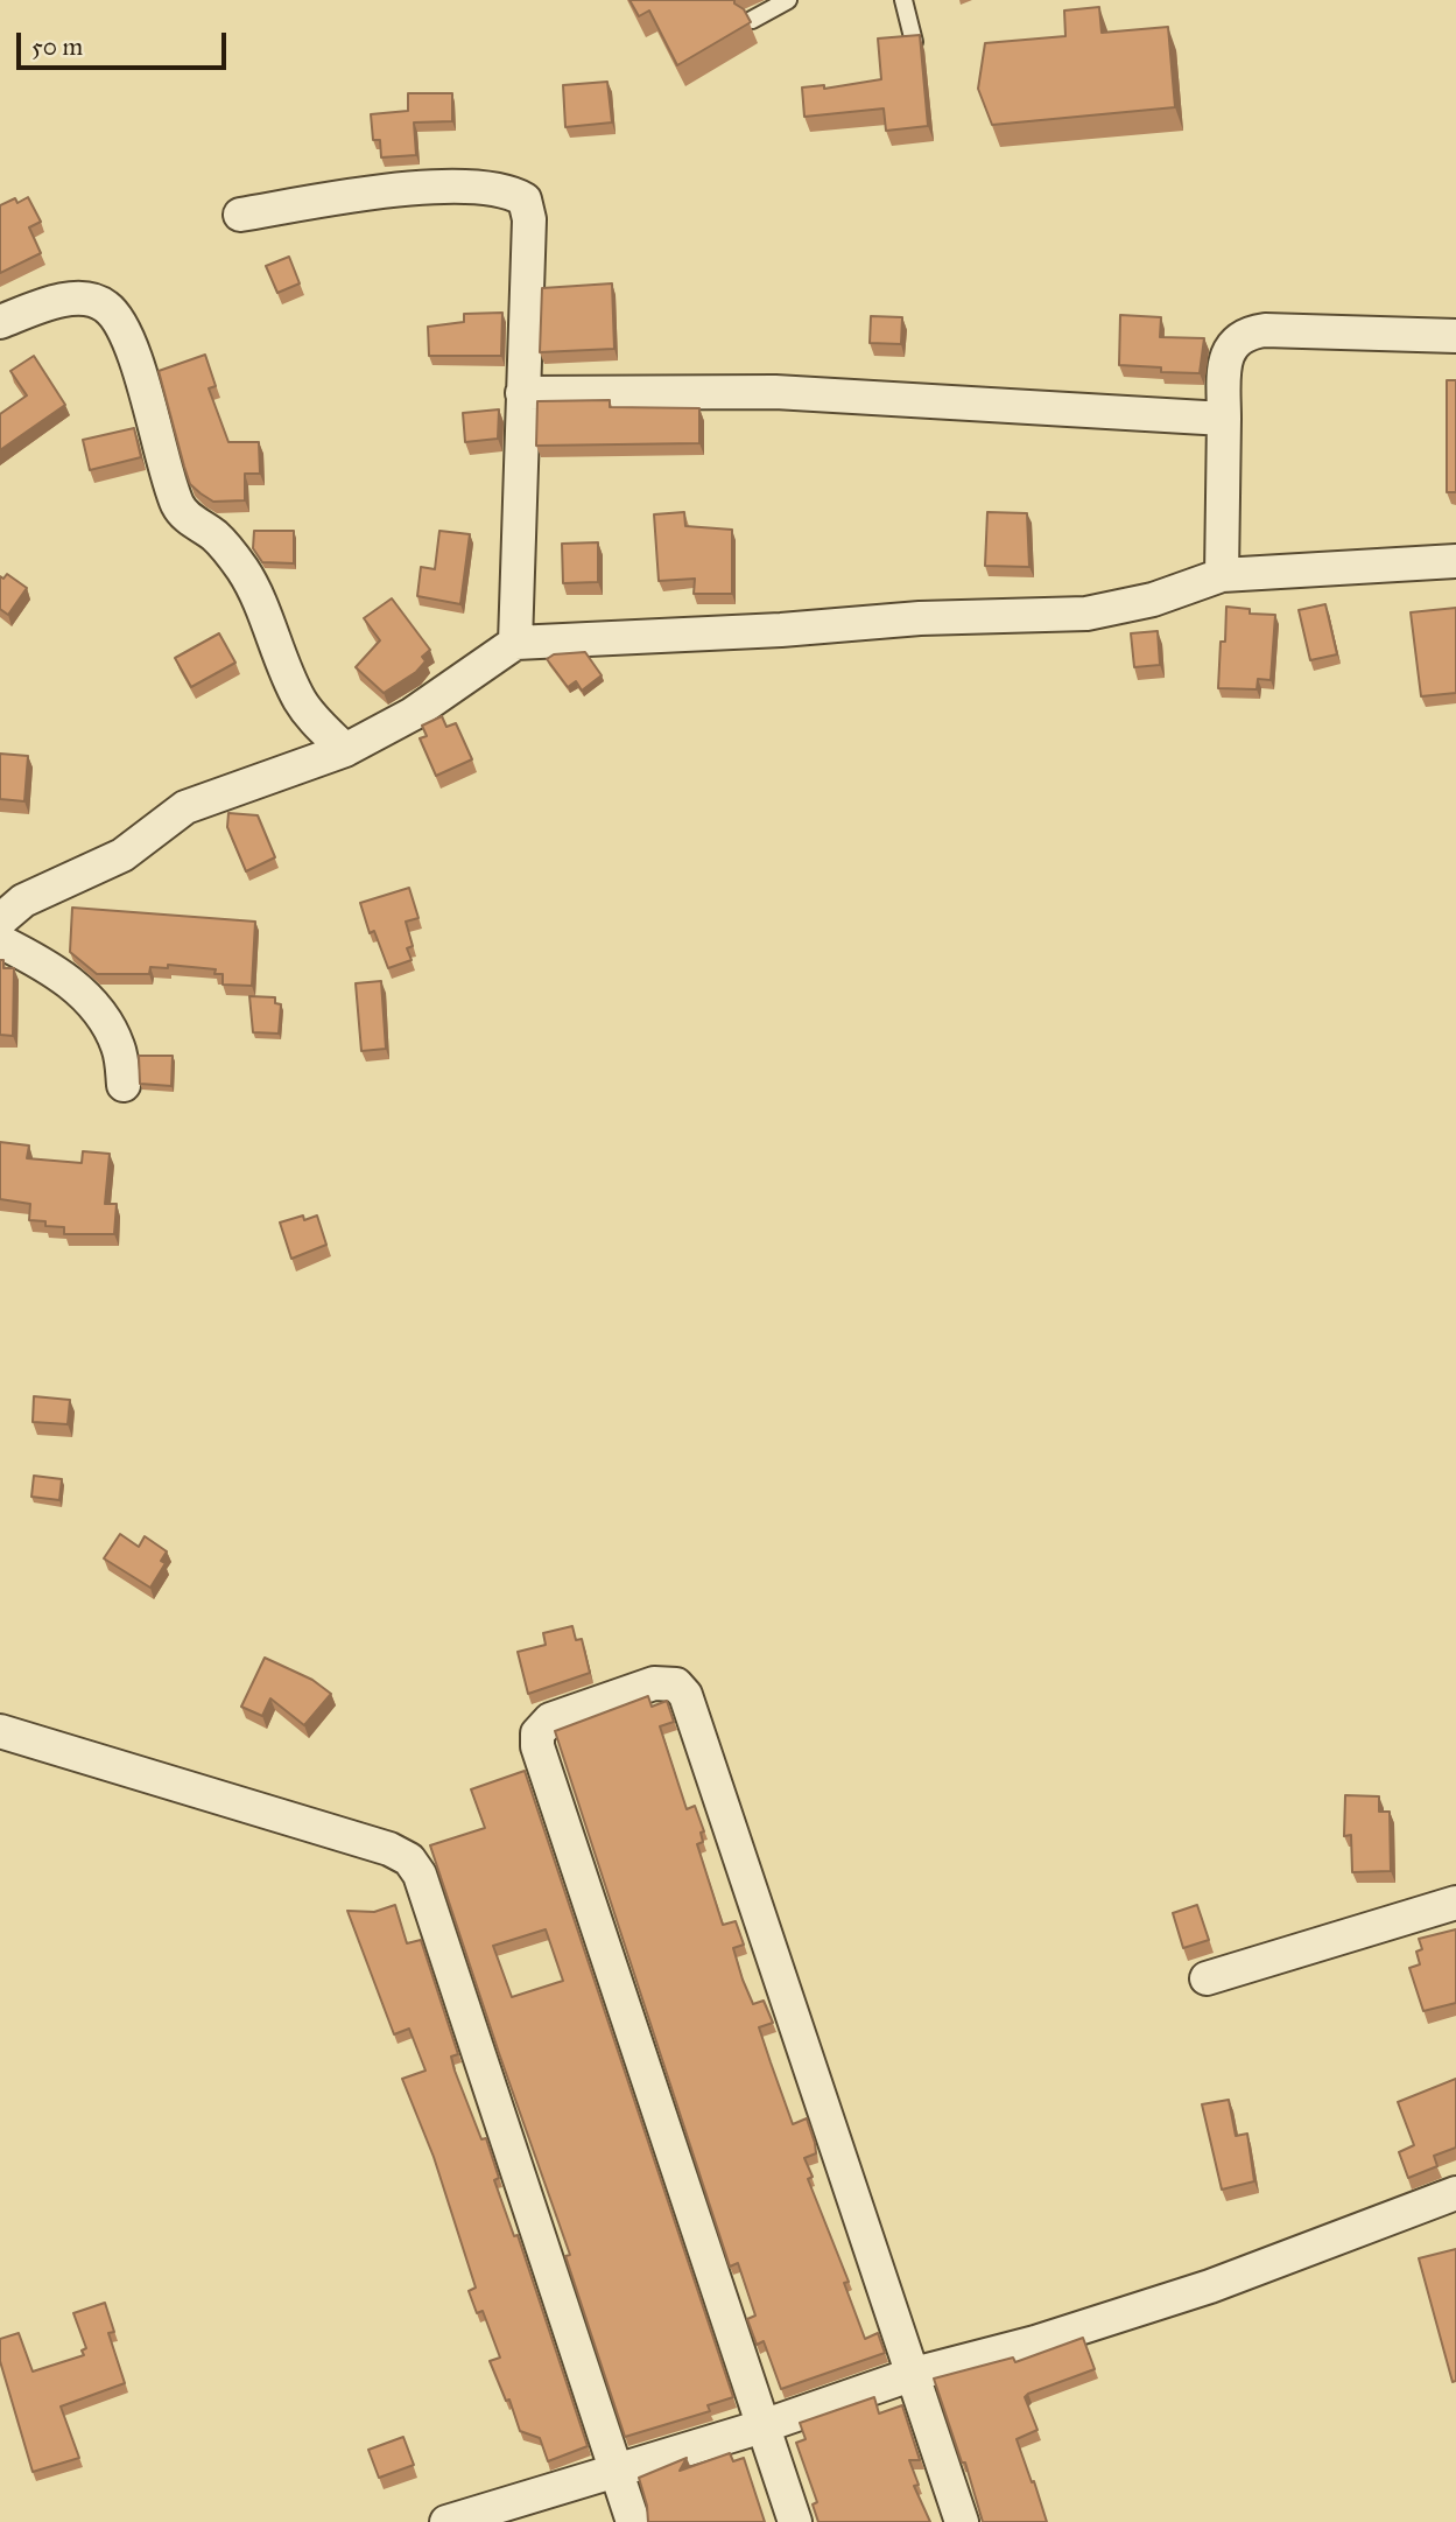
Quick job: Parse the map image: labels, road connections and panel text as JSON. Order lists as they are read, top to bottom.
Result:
{
  "scale_bar": "50 m"
}
